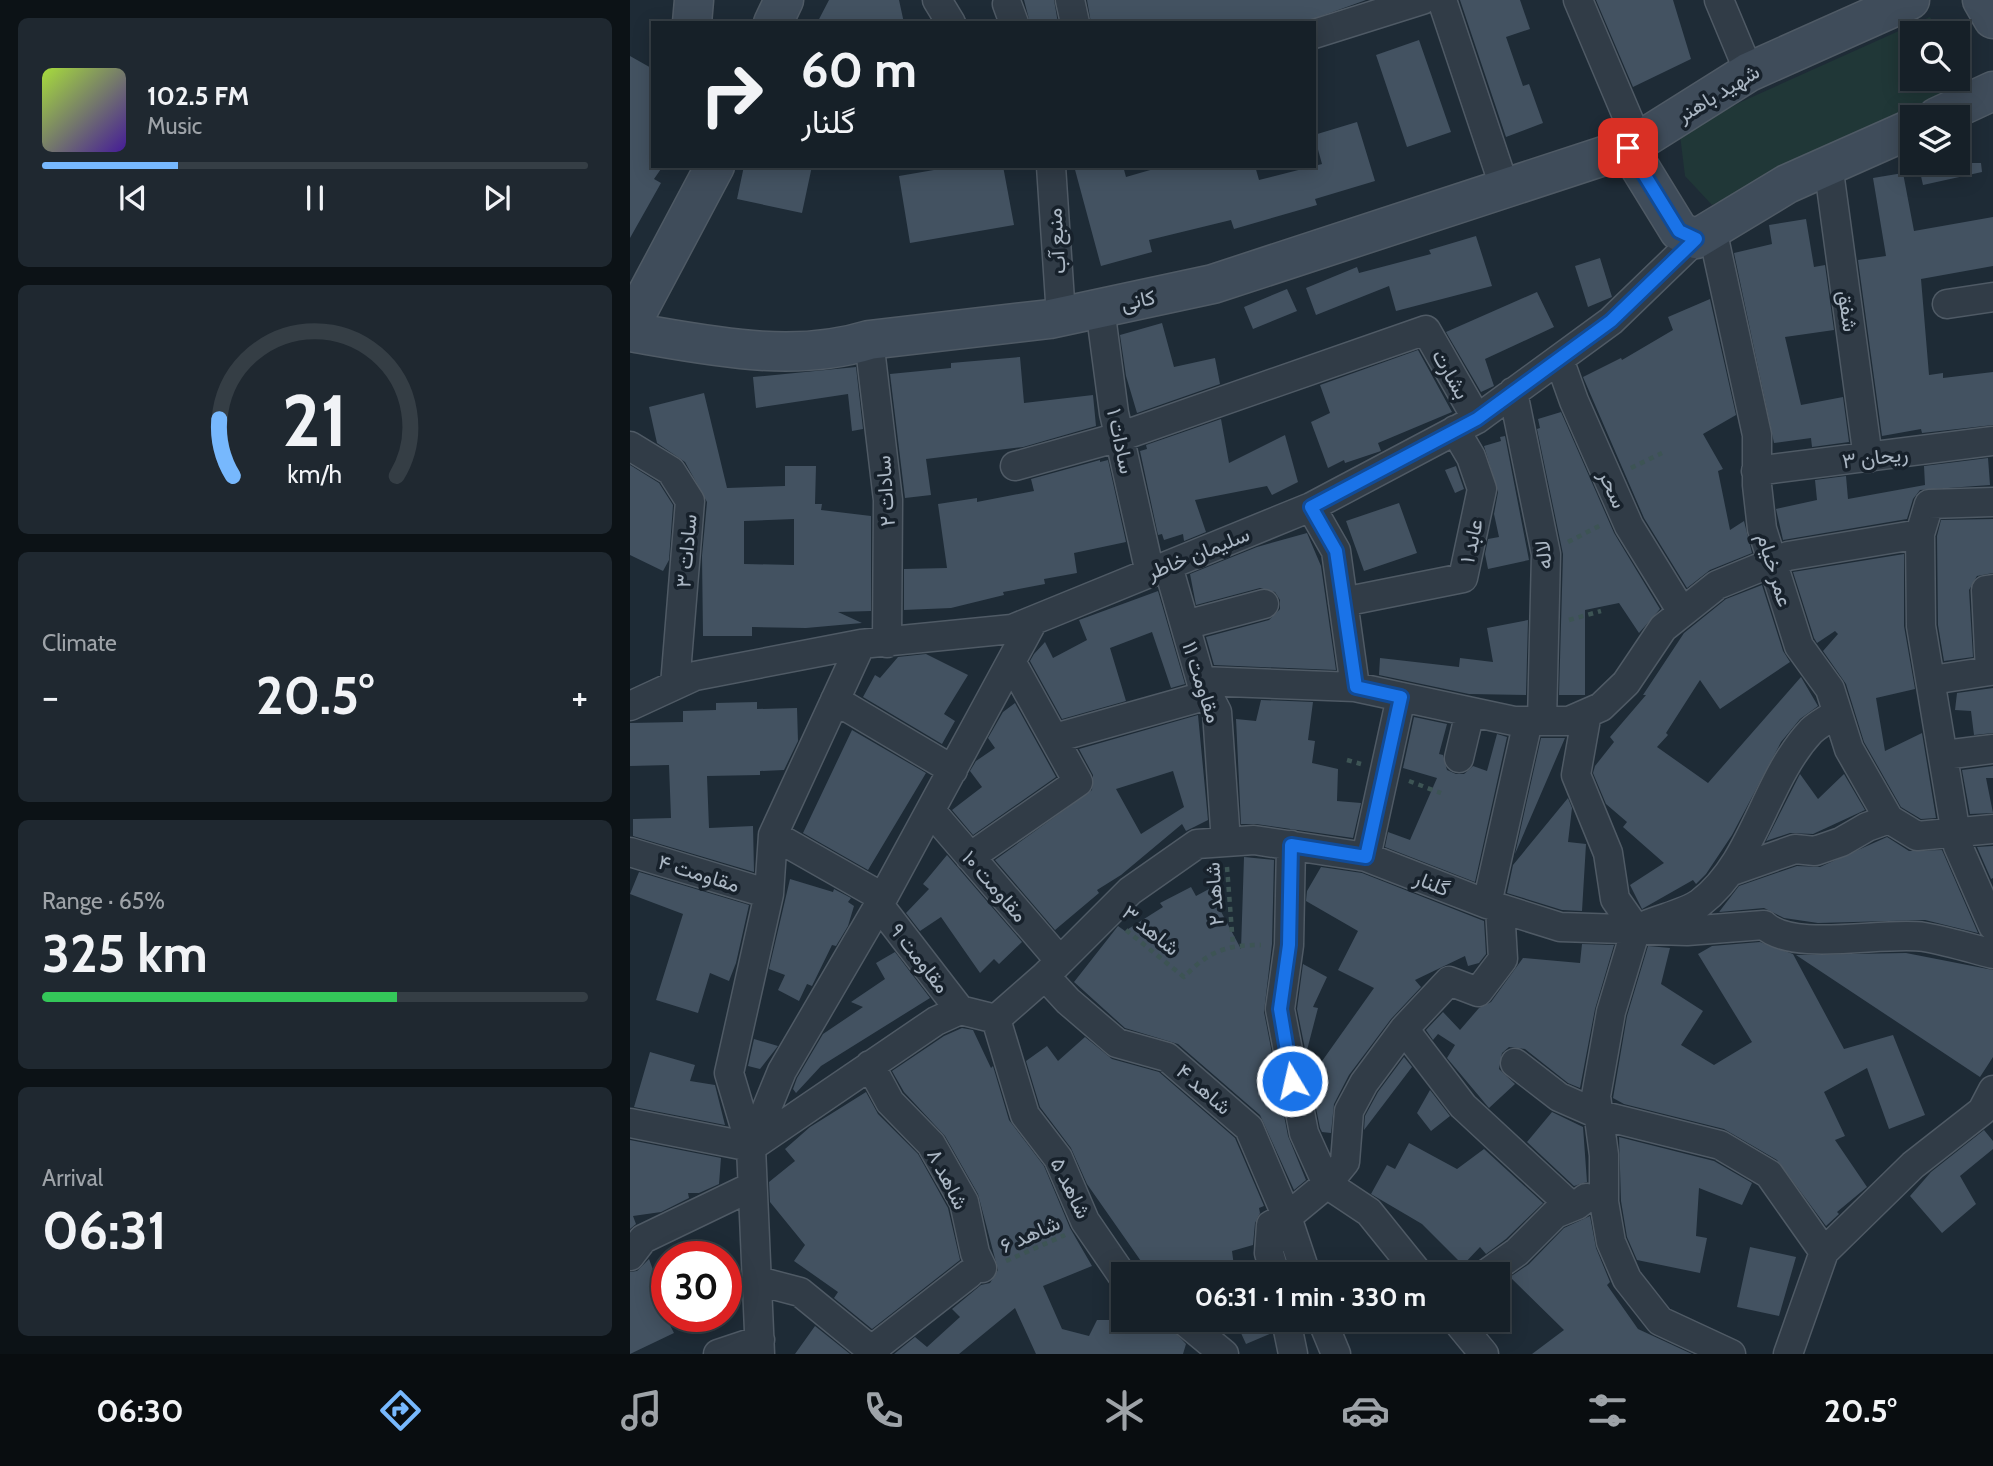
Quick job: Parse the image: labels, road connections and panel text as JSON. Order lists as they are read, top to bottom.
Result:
{
  "streets": {
    "street": [
      "شهید باهنر",
      "منبع آب",
      "کانی",
      "شفق",
      "بشارت",
      "سادات ۱",
      "ریحان ۳",
      "سحر",
      "سادات ۲",
      "عابد ۱",
      "سادات ۳",
      "سلیمان خاطر",
      "لاله",
      "عمر خیام",
      "مقاومت ۱۱",
      "مقاومت ۴",
      "گلنار",
      "مقاومت ۱۰",
      "مقاومت ۹",
      "شاهد ۴",
      "شاهد ۸",
      "شاهد ۵"
    ],
    "path": ["شاهد ۲", "شاهد ۳", "شاهد ۶"]
  },
  "crossings": [
    ["شهید باهنر", "کانی"],
    ["منبع آب", "کانی"],
    ["کانی", "سادات ۱"],
    ["کانی", "سادات ۲"],
    ["شفق", "ریحان ۳"],
    ["بشارت", "سادات ۱"],
    ["بشارت", "عابد ۱"],
    ["بشارت", "سلیمان خاطر"],
    ["سادات ۱", "سلیمان خاطر"],
    ["سادات ۱", "مقاومت ۱۱"],
    ["ریحان ۳", "عمر خیام"],
    ["سحر", "سلیمان خاطر"],
    ["سادات ۲", "سلیمان خاطر"],
    ["عابد ۱", "سلیمان خاطر"],
    ["سادات ۳", "سلیمان خاطر"],
    ["سلیمان خاطر", "لاله"],
    ["سلیمان خاطر", "عمر خیام"],
    ["سلیمان خاطر", "مقاومت ۱۱"],
    ["لاله", "گلنار"],
    ["مقاومت ۱۱", "گلنار"],
    ["مقاومت ۱۱", "شاهد ۲"],
    ["گلنار", "مقاومت ۱۰"],
    ["گلنار", "شاهد ۲"],
    ["گلنار", "شاهد ۳"],
    ["گلنار", "شاهد ۴"],
    ["گلنار", "شاهد ۵"],
    ["مقاومت ۱۰", "شاهد ۴"],
    ["شاهد ۲", "شاهد ۳"],
    ["شاهد ۸", "شاهد ۶"],
    ["شاهد ۵", "شاهد ۶"]
  ],
  "page": {
    "turn": ["60 m", "گلنار"],
    "song": ["102.5 FM", "Music"],
    "tile": [
      "Climate",
      ["Range · 65%", "325 km"],
      ["Arrival", "06:31"]
    ],
    "heat": ["−", "20.5°", "+"],
    "limit": "30",
    "trip": "06:31 · 1 min · 330 m",
    "tabs": ["06:30", "20.5°"],
    "gauge": ["21", "km/h"]
  }
}
